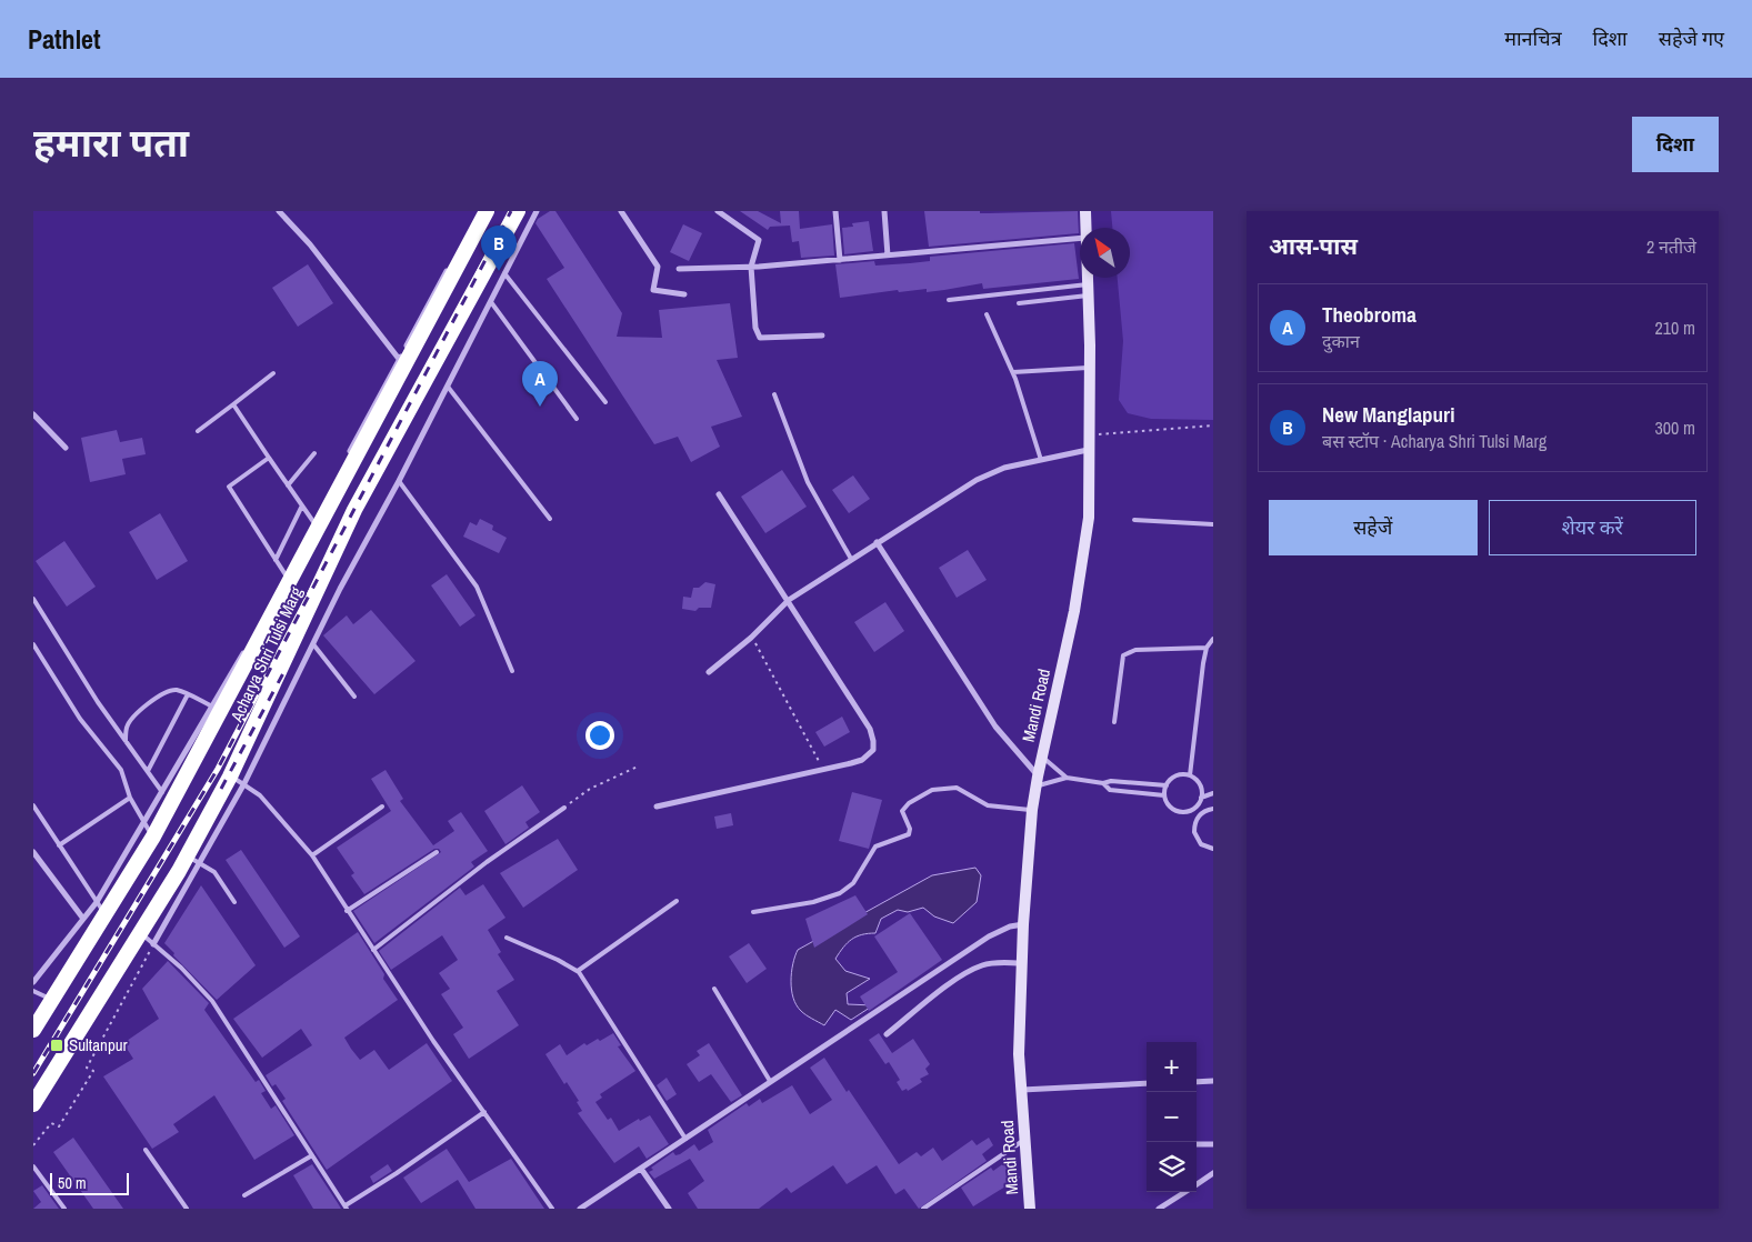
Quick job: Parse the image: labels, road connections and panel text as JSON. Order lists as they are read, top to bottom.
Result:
{
  "streets": {
    "highway": ["Acharya Shri Tulsi Marg"],
    "street": ["Mandi Road"]
  },
  "places": {
    "transit": ["Sultanpur"]
  },
  "scale_bar": "50 m",
  "north": "top left",
  "page": {
    "header": "Pathlet",
    "nav": ["मानचित्र", "दिशा", "सहेजे गए"],
    "title": "हमारा पता",
    "buttons": [
      "दिशा",
      ["सहेजें", "शेयर करें"]
    ],
    "heading": ["आस-पास", "2 नतीजे"],
    "pins": ["B", "A"],
    "list": [
      {
        "mark": "A",
        "name": "Theobroma",
        "note": "दुकान",
        "value": "210 m"
      },
      {
        "mark": "B",
        "name": "New Manglapuri",
        "note": "बस स्टॉप · Acharya Shri Tulsi Marg",
        "value": "300 m"
      }
    ],
    "map_buttons": ["+", "−"],
    "scale": "50 m"
  }
}
